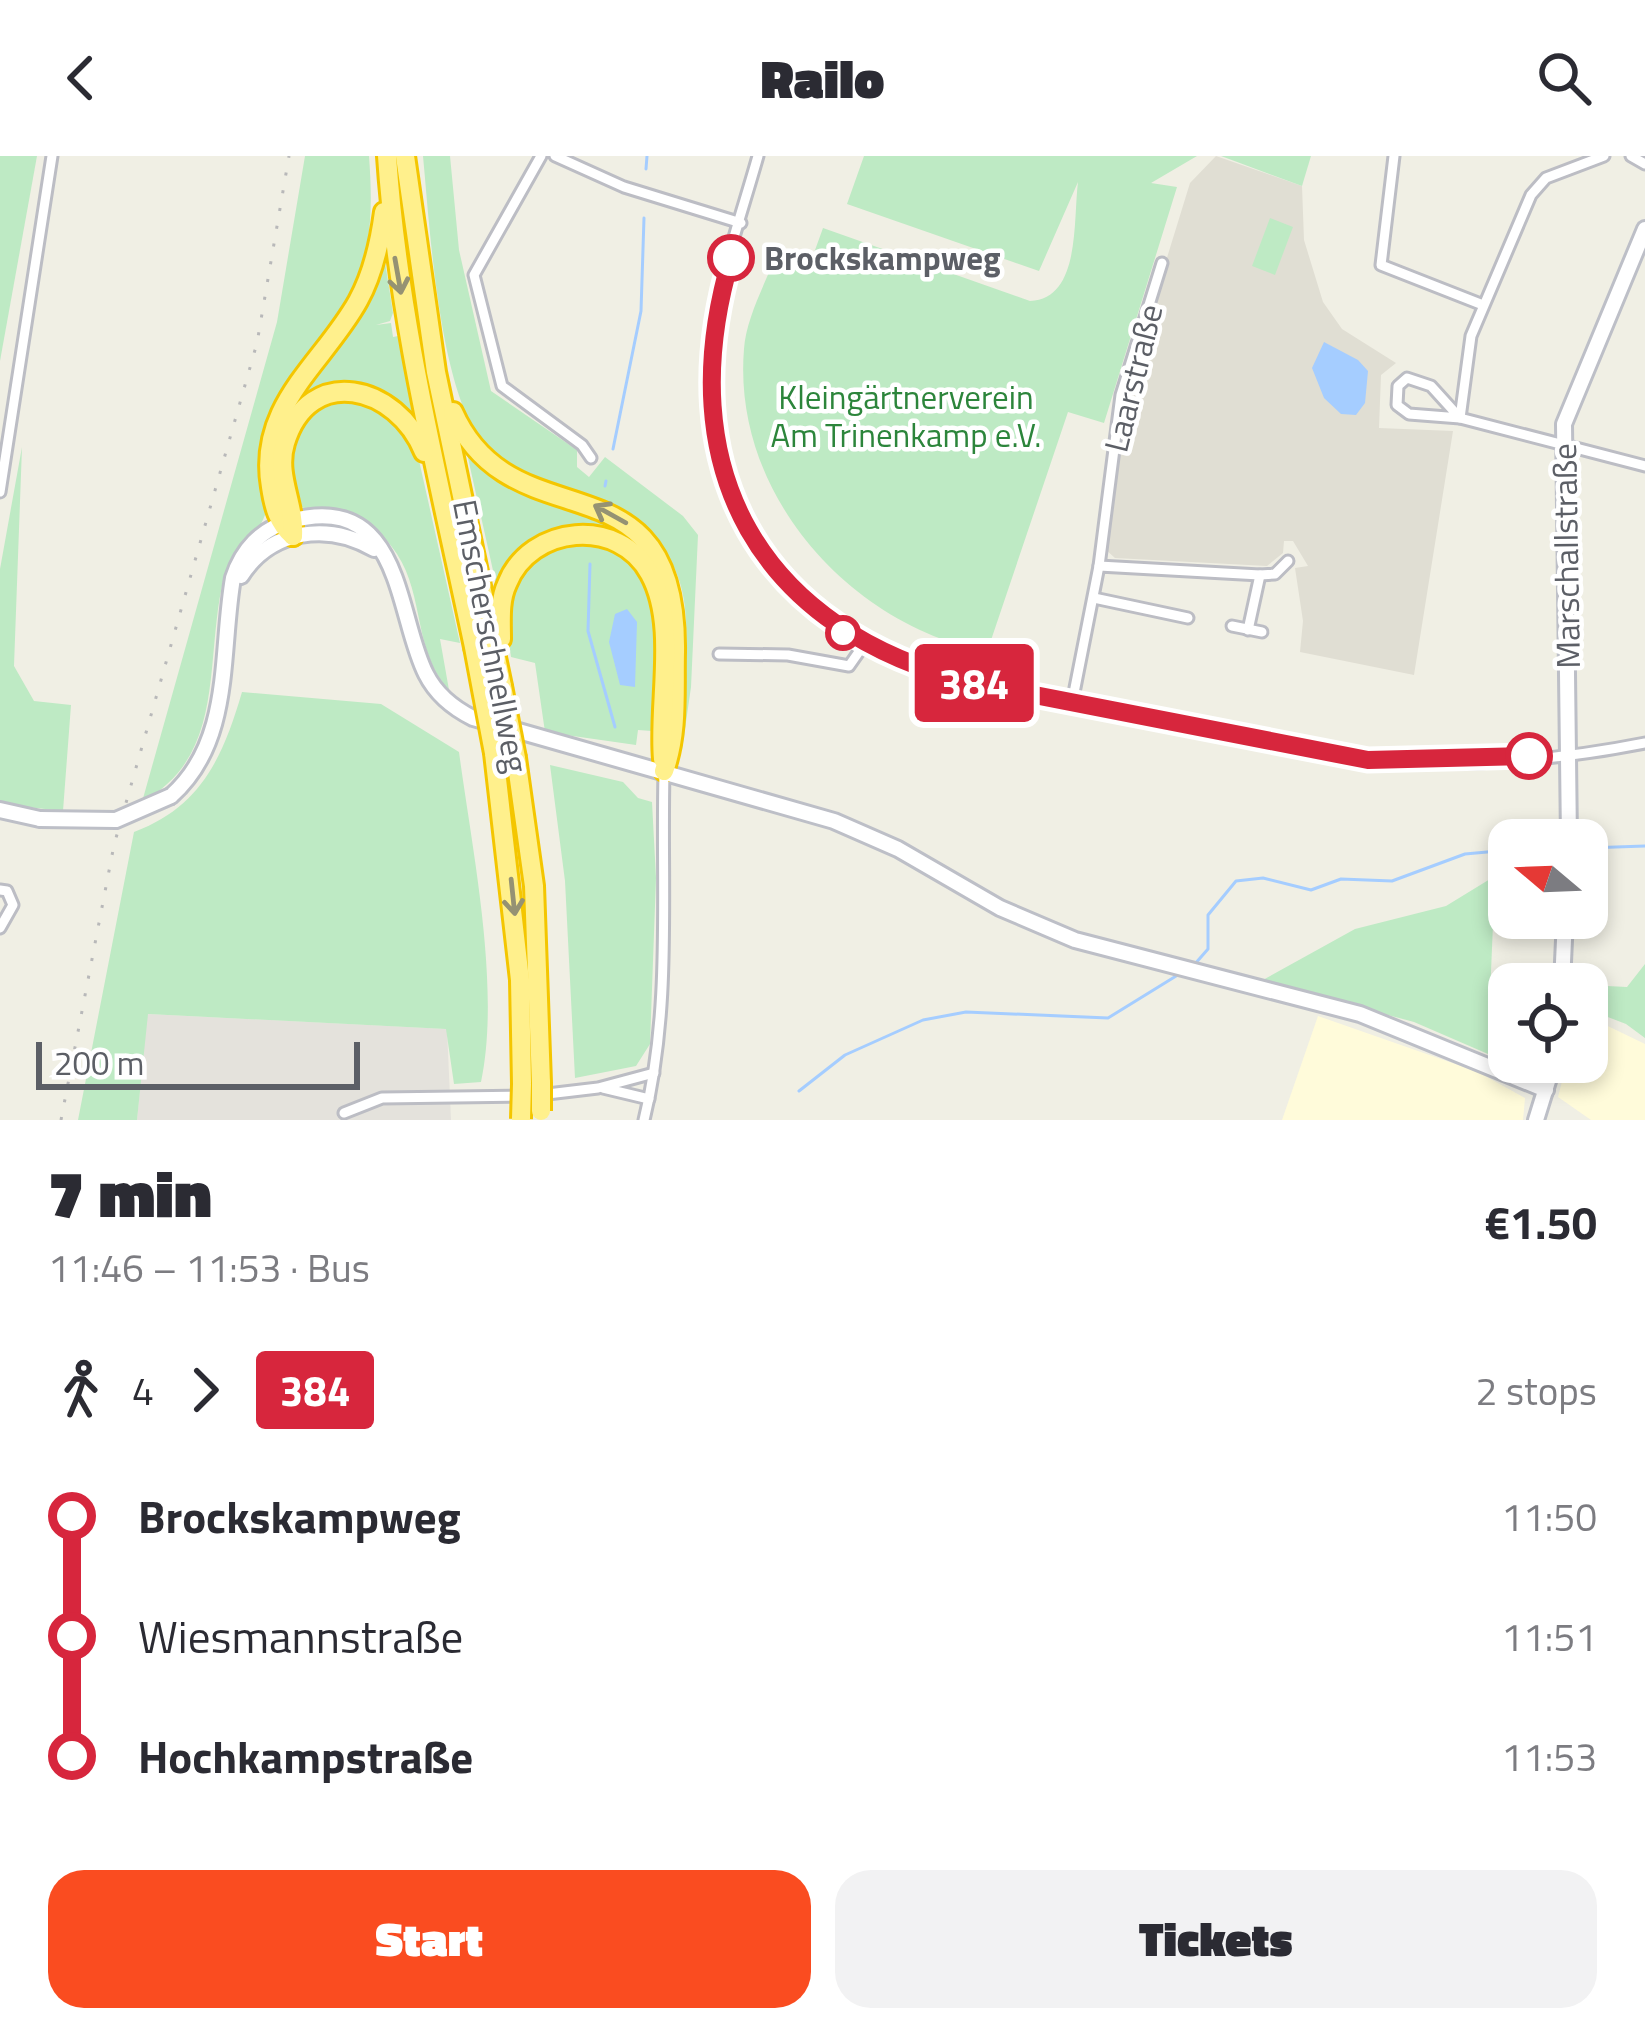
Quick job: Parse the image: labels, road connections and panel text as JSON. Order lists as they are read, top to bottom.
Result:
{
  "streets": {
    "highway": ["Emscherschnellweg"],
    "street": ["Laarstraße", "Marschallstraße"]
  },
  "parks": ["Kleingärtnerverein Am Trinenkamp e.V."],
  "places": ["Brockskampweg"],
  "lines": ["bus line 384"],
  "scale_bar": "200 m",
  "north": "left",
  "page": {
    "header": "Railo",
    "on_map": "384",
    "scale": "200 m",
    "heading": ["7 min", "11:46 – 11:53 · Bus", "€1.50"],
    "legs": ["4", "384", "2 stops"],
    "list": [
      {
        "name": "Brockskampweg",
        "value": "11:50"
      },
      {
        "name": "Wiesmannstraße",
        "value": "11:51"
      },
      {
        "name": "Hochkampstraße",
        "value": "11:53"
      }
    ],
    "buttons": ["Start", "Tickets"]
  }
}
